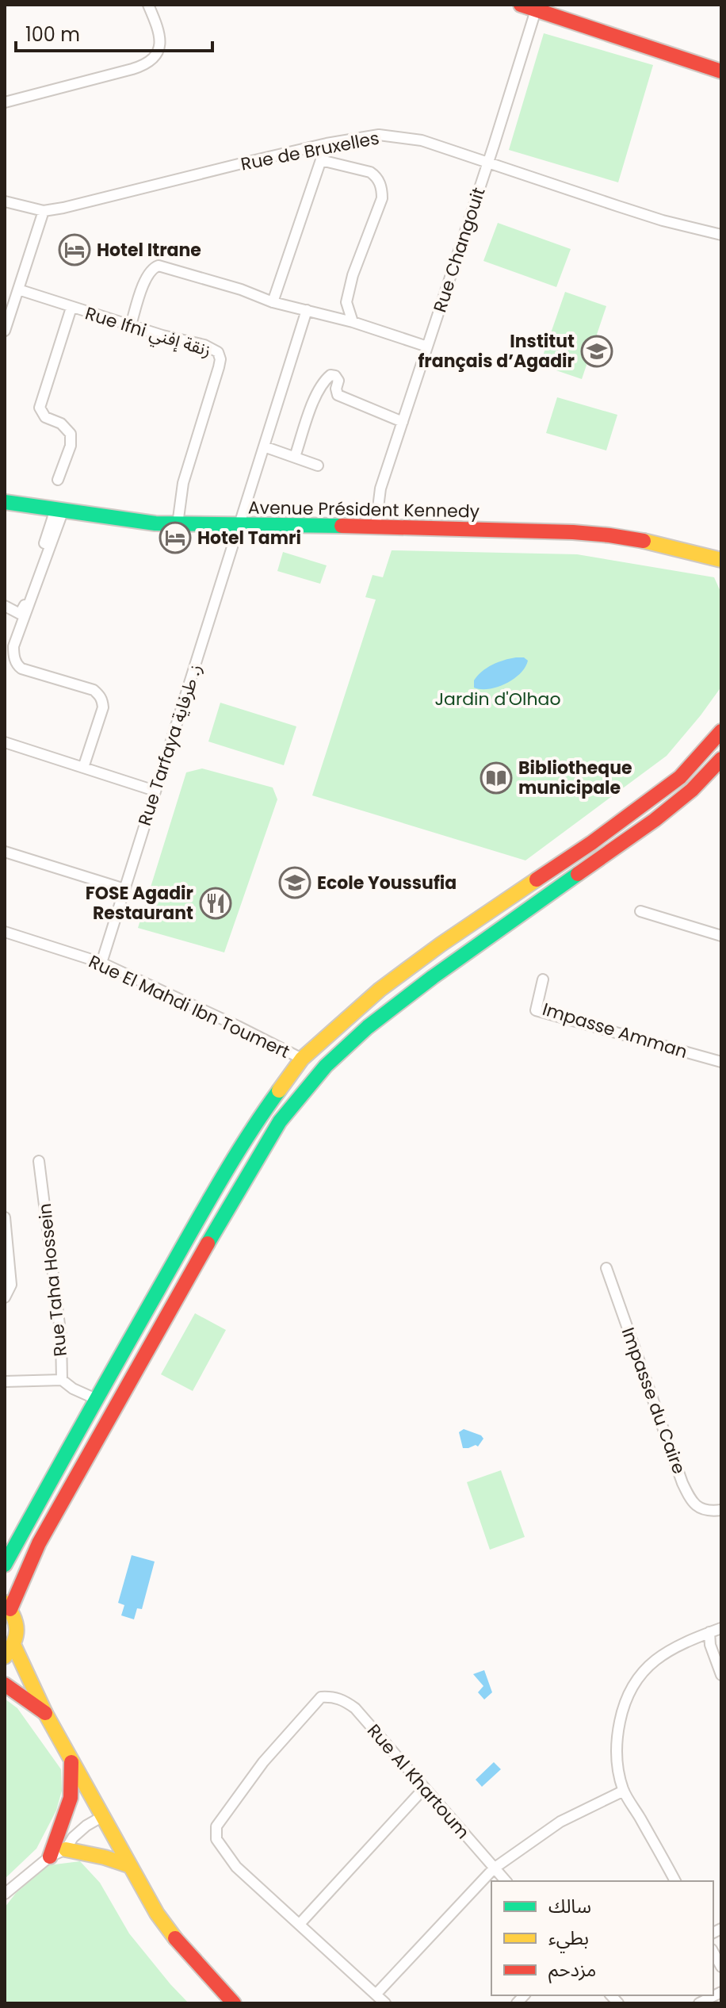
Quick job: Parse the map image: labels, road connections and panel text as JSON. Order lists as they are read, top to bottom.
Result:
{
  "streets": {
    "street": [
      "Rue de Bruxelles",
      "Rue Changouit",
      "Rue Ifni زنقة إفني",
      "Avenue Président Kennedy",
      "Rue Tarfaya ز. طرفاية",
      "Rue El Mahdi Ibn Toumert",
      "Impasse Amman",
      "Rue Taha Hossein",
      "Impasse du Caire",
      "Rue Al Khartoum"
    ]
  },
  "crossings": [
    ["Rue de Bruxelles", "Rue Changouit"],
    ["Rue Changouit", "Avenue Président Kennedy"],
    ["Rue Ifni زنقة إفني", "Avenue Président Kennedy"],
    ["Avenue Président Kennedy", "Rue Tarfaya ز. طرفاية"],
    ["Rue Tarfaya ز. طرفاية", "Rue El Mahdi Ibn Toumert"]
  ],
  "parks": ["Jardin d'Olhao"],
  "places": {
    "hotel": ["Hotel Itrane", "Hotel Tamri"],
    "school or university": ["Institut français d’Agadir", "Ecole Youssufia"],
    "library": ["Bibliotheque municipale"],
    "restaurant": ["FOSE Agadir Restaurant"]
  },
  "legend": ["سالك", "بطيء", "مزدحم"],
  "scale_bar": "100 m"
}
